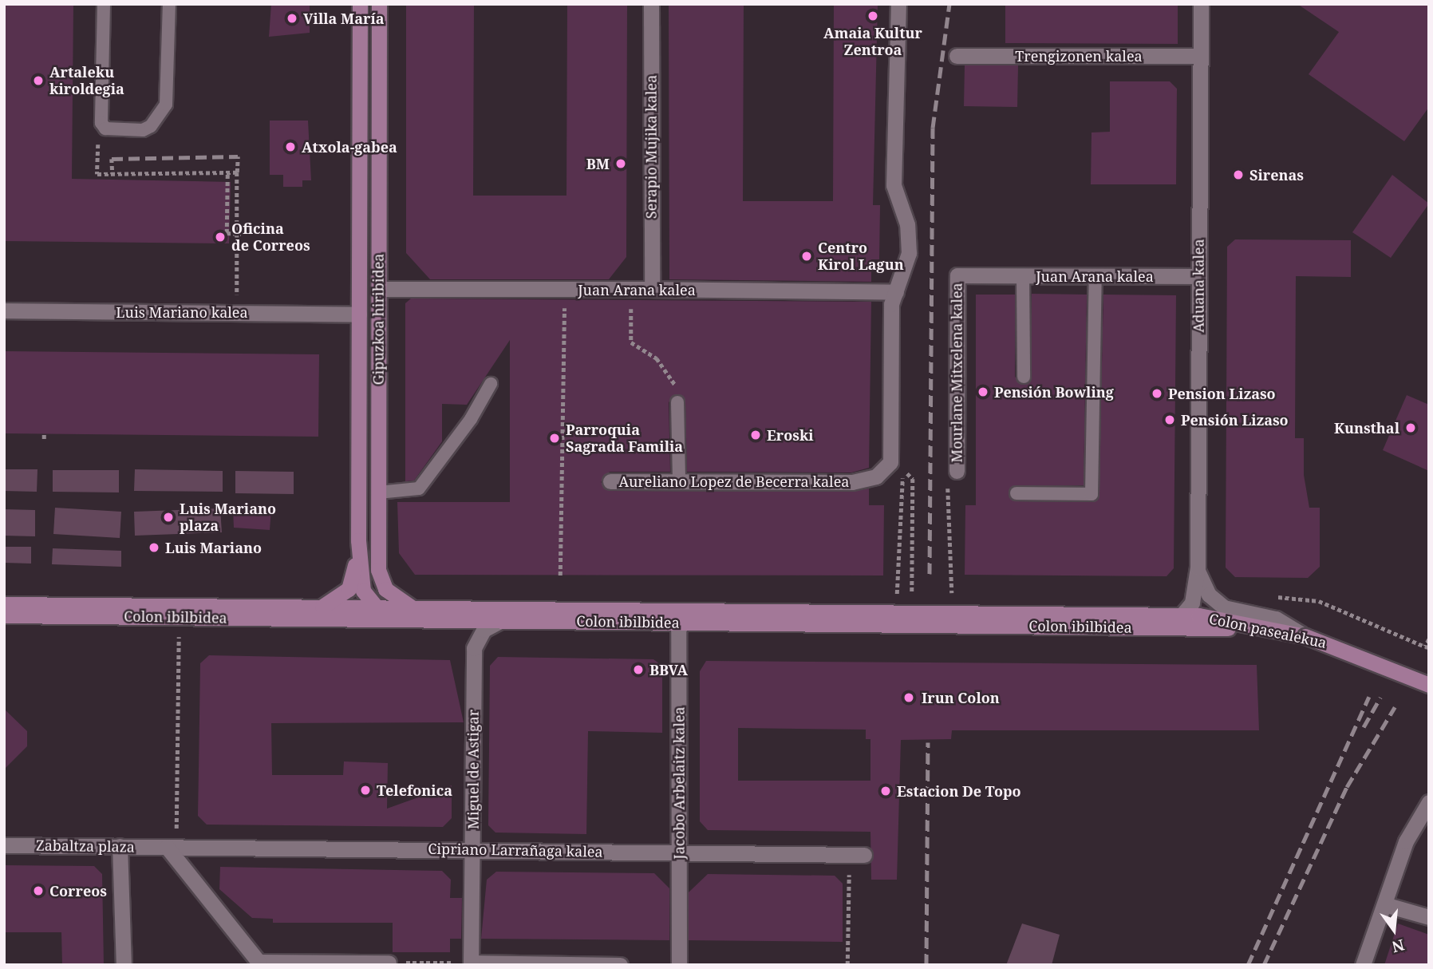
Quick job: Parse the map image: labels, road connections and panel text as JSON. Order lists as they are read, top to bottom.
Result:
{
  "streets": {
    "main road": ["Gipuzkoa hiribidea", "Colon ibilbidea", "Colon pasealekua"],
    "street": [
      "Trengizonen kalea",
      "Serapio Mujika kalea",
      "Juan Arana kalea",
      "Aduana kalea",
      "Luis Mariano kalea",
      "Mourlane Mitxelena kalea",
      "Aureliano Lopez de Becerra kalea",
      "Miguel de Astigar",
      "Jacobo Arbelaitz kalea",
      "Zabaltza plaza",
      "Cipriano Larrañaga kalea"
    ]
  },
  "crossings": [
    ["Trengizonen kalea", "Aduana kalea"],
    ["Serapio Mujika kalea", "Juan Arana kalea"],
    ["Juan Arana kalea", "Aduana kalea"],
    ["Juan Arana kalea", "Gipuzkoa hiribidea"],
    ["Juan Arana kalea", "Mourlane Mitxelena kalea"],
    ["Juan Arana kalea", "Aureliano Lopez de Becerra kalea"],
    ["Aduana kalea", "Colon ibilbidea"],
    ["Aduana kalea", "Colon pasealekua"],
    ["Luis Mariano kalea", "Gipuzkoa hiribidea"],
    ["Gipuzkoa hiribidea", "Colon ibilbidea"],
    ["Colon ibilbidea", "Colon pasealekua"],
    ["Colon ibilbidea", "Miguel de Astigar"],
    ["Colon ibilbidea", "Jacobo Arbelaitz kalea"],
    ["Miguel de Astigar", "Cipriano Larrañaga kalea"],
    ["Jacobo Arbelaitz kalea", "Cipriano Larrañaga kalea"],
    ["Zabaltza plaza", "Cipriano Larrañaga kalea"]
  ],
  "places": [
    "Amaia Kultur Zentroa",
    "Villa María",
    "Artaleku kiroldegia",
    "Atxola-gabea",
    "BM",
    "Sirenas",
    "Oficina de Correos",
    "Centro Kirol Lagun",
    "Pensión Bowling",
    "Pension Lizaso",
    "Pensión Lizaso",
    "Kunsthal",
    "Eroski",
    "Parroquia Sagrada Familia",
    "Luis Mariano plaza",
    "Luis Mariano",
    "BBVA",
    "Irun Colon",
    "Telefonica",
    "Estacion De Topo",
    "Correos"
  ],
  "north": "bottom"
}
